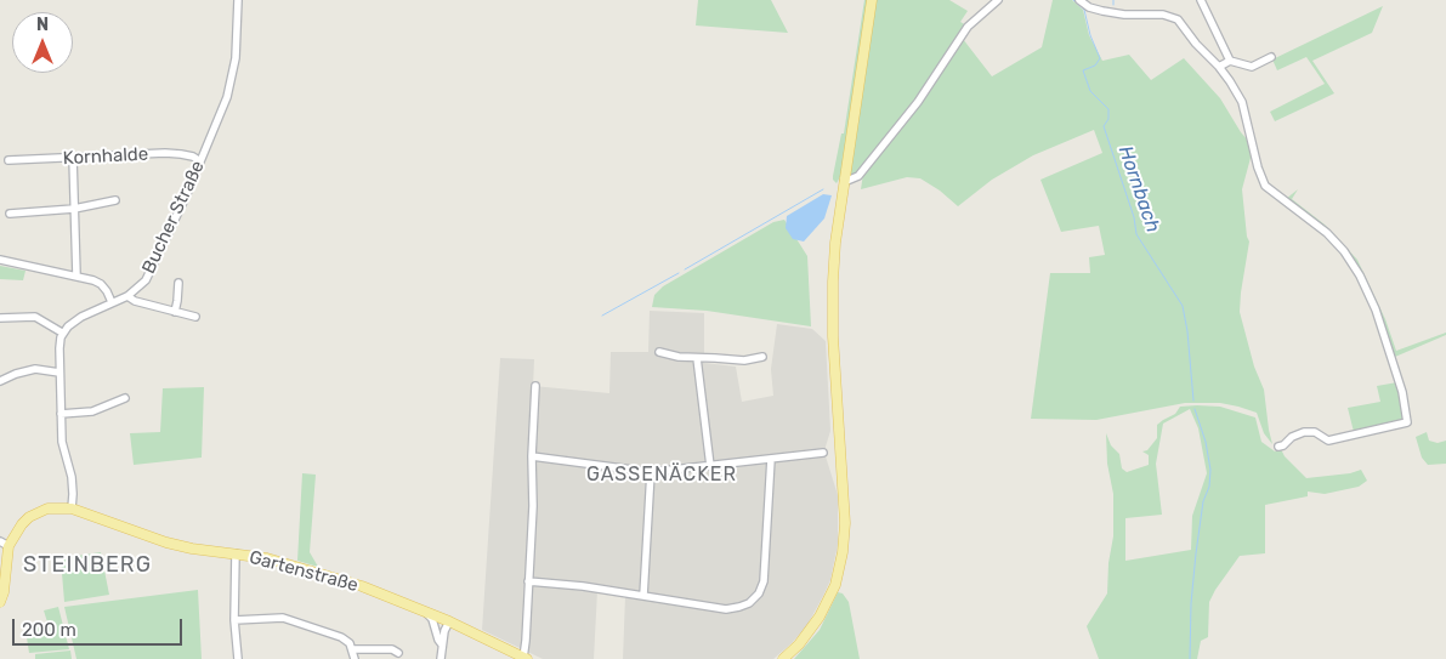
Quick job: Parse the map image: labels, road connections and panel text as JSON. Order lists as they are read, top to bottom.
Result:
{
  "streets": {
    "main road": ["Gartenstraße"],
    "street": ["Kornhalde", "Bucher Straße"]
  },
  "crossings": [
    ["Kornhalde", "Bucher Straße"]
  ],
  "districts": ["GASSENÄCKER", "STEINBERG"],
  "water": ["Hornbach"],
  "scale_bar": "200 m",
  "north": "top"
}
